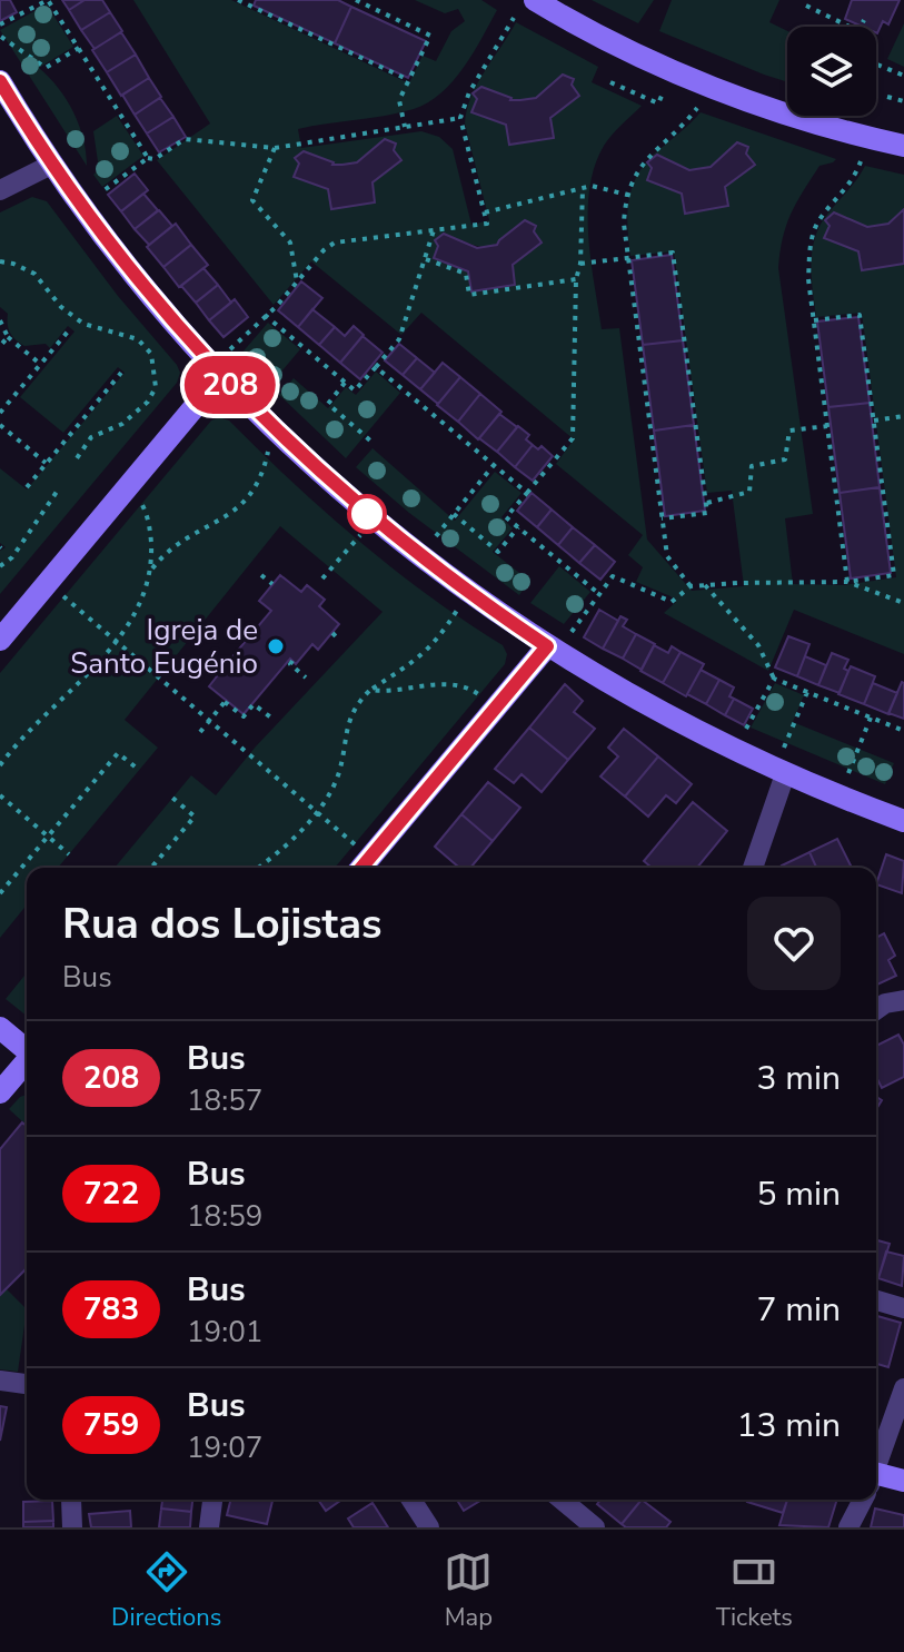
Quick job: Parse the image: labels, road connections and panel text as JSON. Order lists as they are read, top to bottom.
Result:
{
  "places": ["Igreja de Santo Eugénio"],
  "lines": ["bus line 208"],
  "page": {
    "on_map": "208",
    "heading": ["Rua dos Lojistas", "Bus"],
    "list": [
      {
        "mark": "208",
        "name": "Bus",
        "note": "18:57",
        "value": "3 min"
      },
      {
        "mark": "722",
        "name": "Bus",
        "note": "18:59",
        "value": "5 min"
      },
      {
        "mark": "783",
        "name": "Bus",
        "note": "19:01",
        "value": "7 min"
      },
      {
        "mark": "759",
        "name": "Bus",
        "note": "19:07",
        "value": "13 min"
      }
    ],
    "tabs": ["Directions", "Map", "Tickets"]
  }
}
